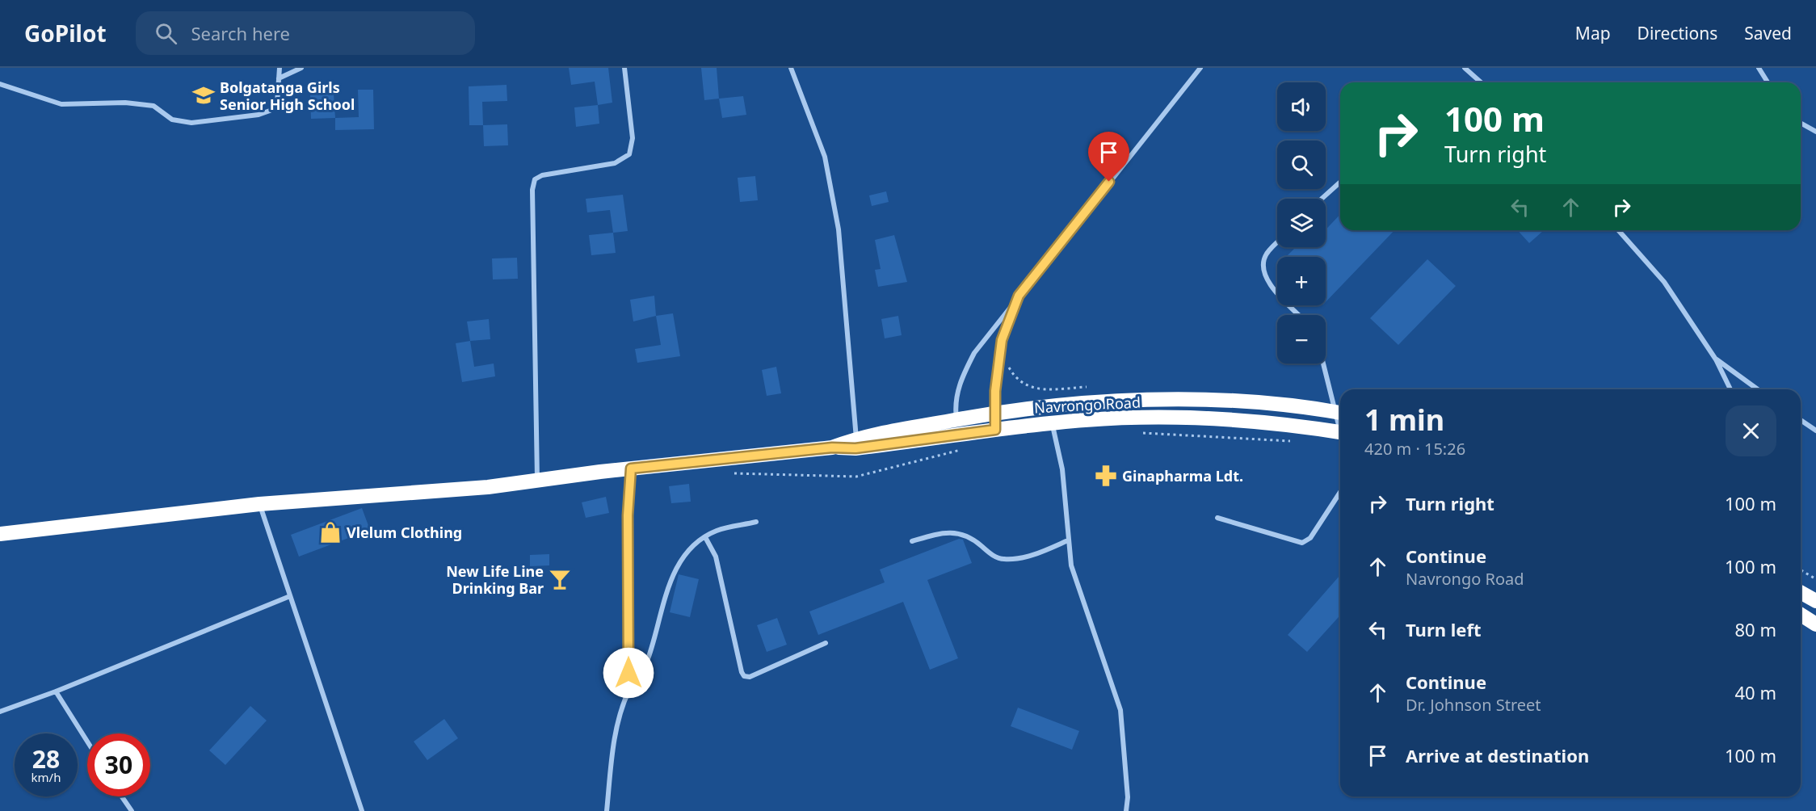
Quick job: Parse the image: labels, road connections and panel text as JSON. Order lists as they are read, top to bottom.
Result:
{
  "streets": {
    "highway": ["Navrongo Road"]
  },
  "places": {
    "school or university": ["Bolgatanga Girls Senior High School"],
    "pharmacy": ["Ginapharma Ldt."],
    "shop": ["Vlelum Clothing"],
    "bar": ["New Life Line Drinking Bar"]
  },
  "page": {
    "header": "GoPilot",
    "search": "Search here",
    "nav": ["Map", "Directions", "Saved"],
    "map_buttons": ["+", "−"],
    "turn": ["100 m", "Turn right"],
    "heading": ["1 min", "420 m · 15:26"],
    "list": [
      {
        "name": "Turn right",
        "value": "100 m"
      },
      {
        "name": "Continue",
        "note": "Navrongo Road",
        "value": "100 m"
      },
      {
        "name": "Turn left",
        "value": "80 m"
      },
      {
        "name": "Continue",
        "note": "Dr. Johnson Street",
        "value": "40 m"
      },
      {
        "name": "Arrive at destination",
        "value": "100 m"
      }
    ],
    "speed": "28 km/h",
    "limit": "30"
  }
}
